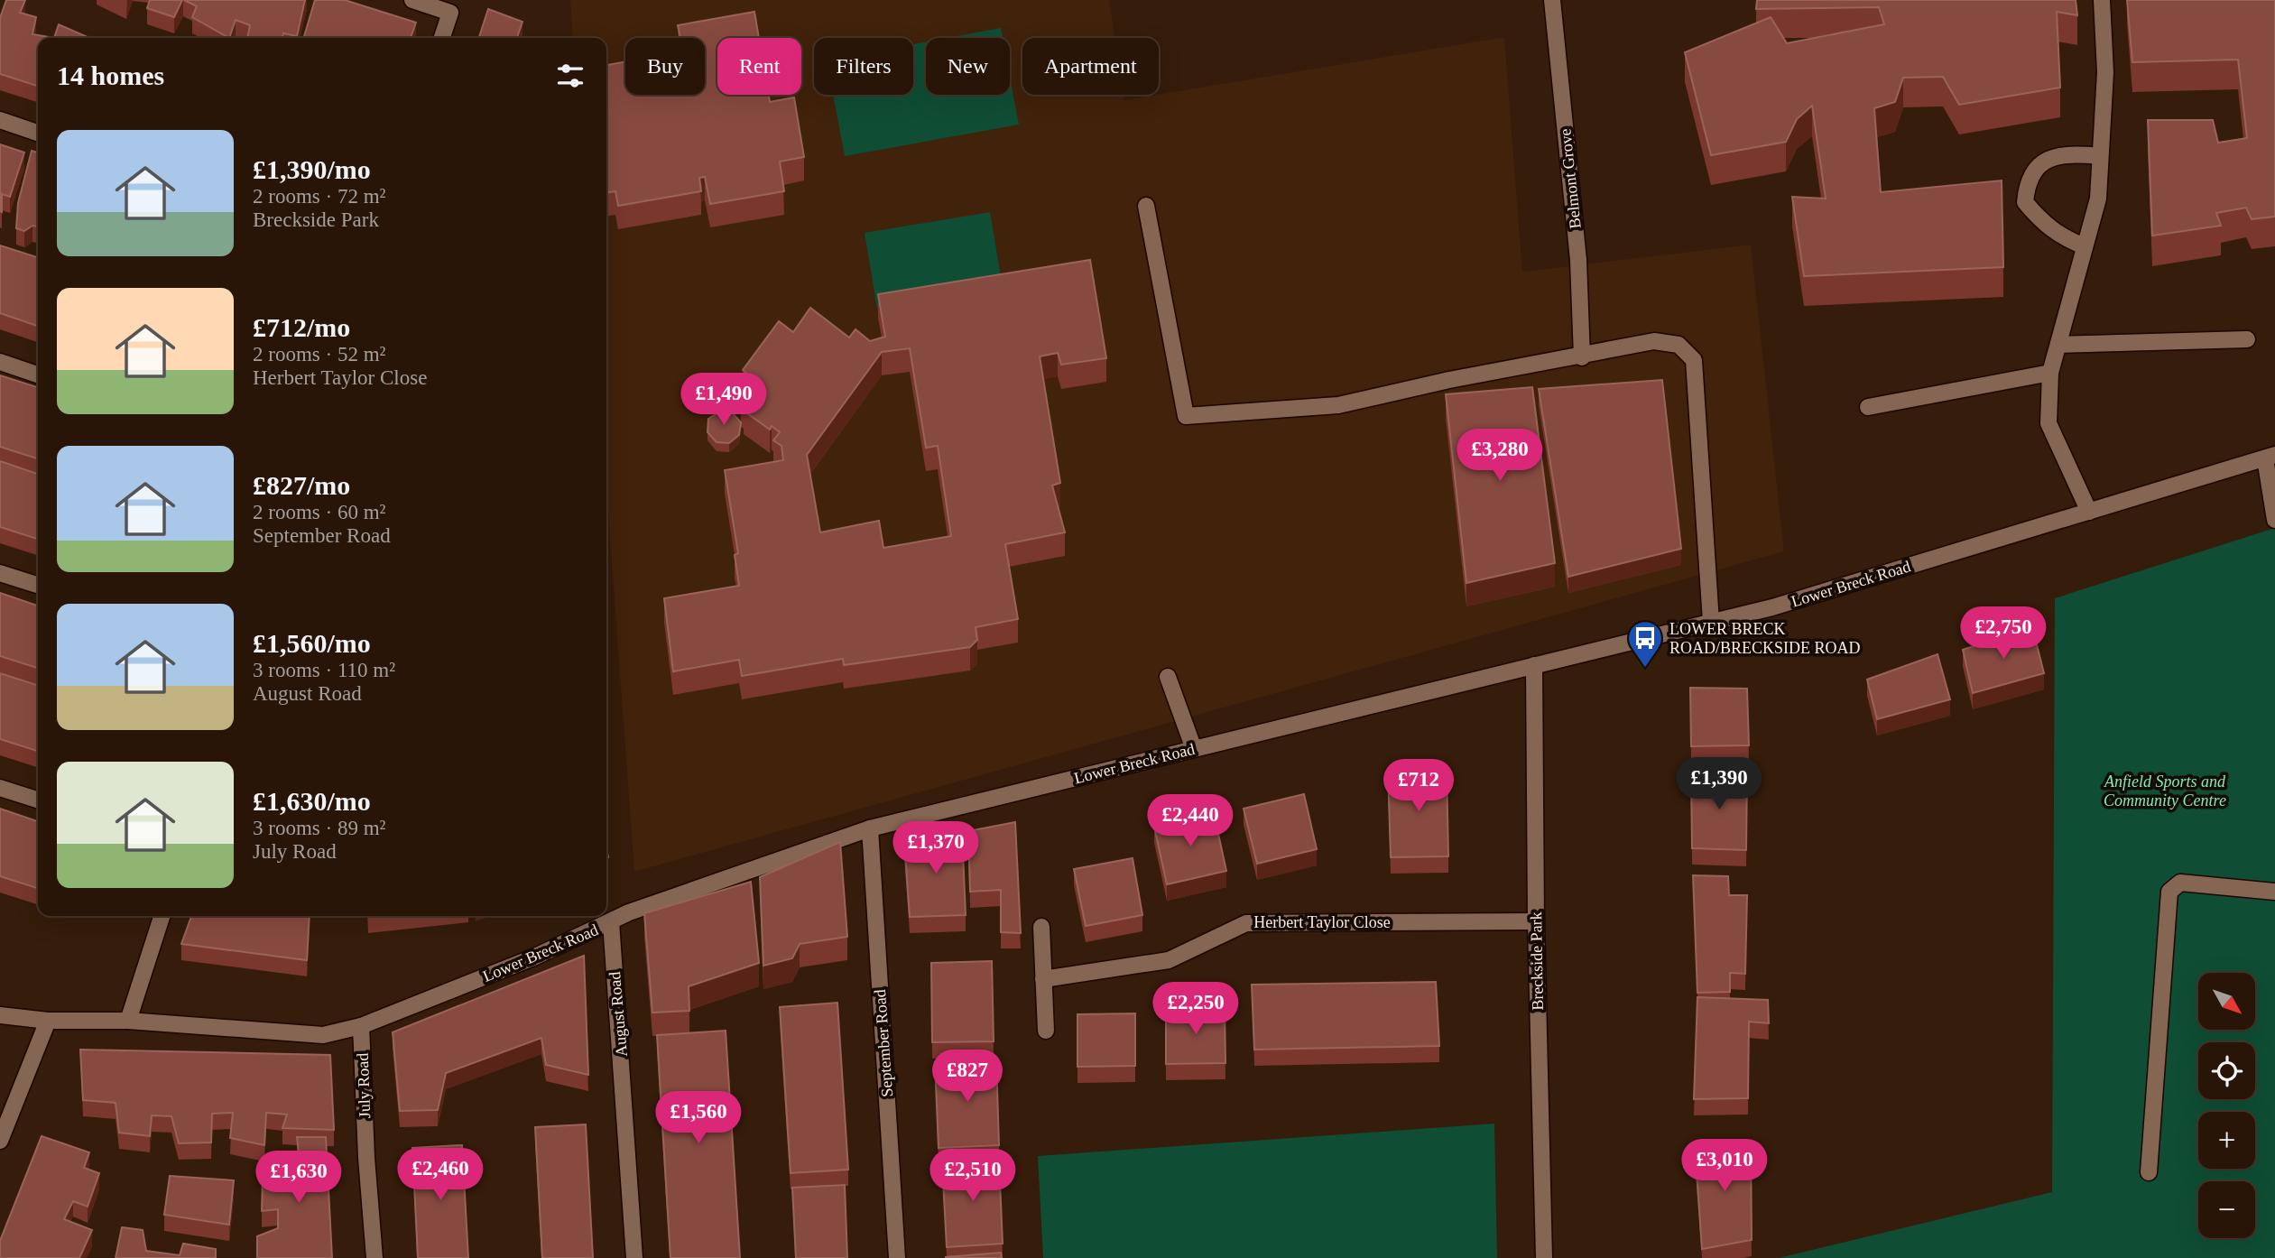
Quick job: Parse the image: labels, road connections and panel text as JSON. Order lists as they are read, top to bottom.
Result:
{
  "streets": {
    "street": [
      "Belmont Grove",
      "Lower Breck Road",
      "Herbert Taylor Close",
      "Breckside Park",
      "August Road",
      "September Road",
      "July Road"
    ]
  },
  "crossings": [
    ["Lower Breck Road", "Breckside Park"],
    ["Lower Breck Road", "August Road"],
    ["Lower Breck Road", "September Road"],
    ["Lower Breck Road", "July Road"],
    ["Herbert Taylor Close", "Breckside Park"]
  ],
  "parks": ["Anfield Sports and Community Centre"],
  "places": {
    "bus stop": ["LOWER BRECK ROAD/BRECKSIDE ROAD"]
  },
  "north": "bottom right",
  "page": {
    "chip": [
      "Buy",
      "Rent",
      "Filters",
      "New",
      "Apartment"
    ],
    "heading": "14 homes",
    "list": [
      {
        "name": "£1,390/mo",
        "note": "2 rooms · 72 m² · Breckside Park"
      },
      {
        "name": "£712/mo",
        "note": "2 rooms · 52 m² · Herbert Taylor Close"
      },
      {
        "name": "£827/mo",
        "note": "2 rooms · 60 m² · September Road"
      },
      {
        "name": "£1,560/mo",
        "note": "3 rooms · 110 m² · August Road"
      },
      {
        "name": "£1,630/mo",
        "note": "3 rooms · 89 m² · July Road"
      }
    ],
    "price": [
      "£1,490",
      "£3,280",
      "£2,750",
      "£1,390",
      "£712",
      "£2,440",
      "£1,370",
      "£2,250",
      "£827",
      "£1,560",
      "£3,010",
      "£2,460",
      "£2,510",
      "£1,630"
    ],
    "map_buttons": ["+", "−"]
  }
}
